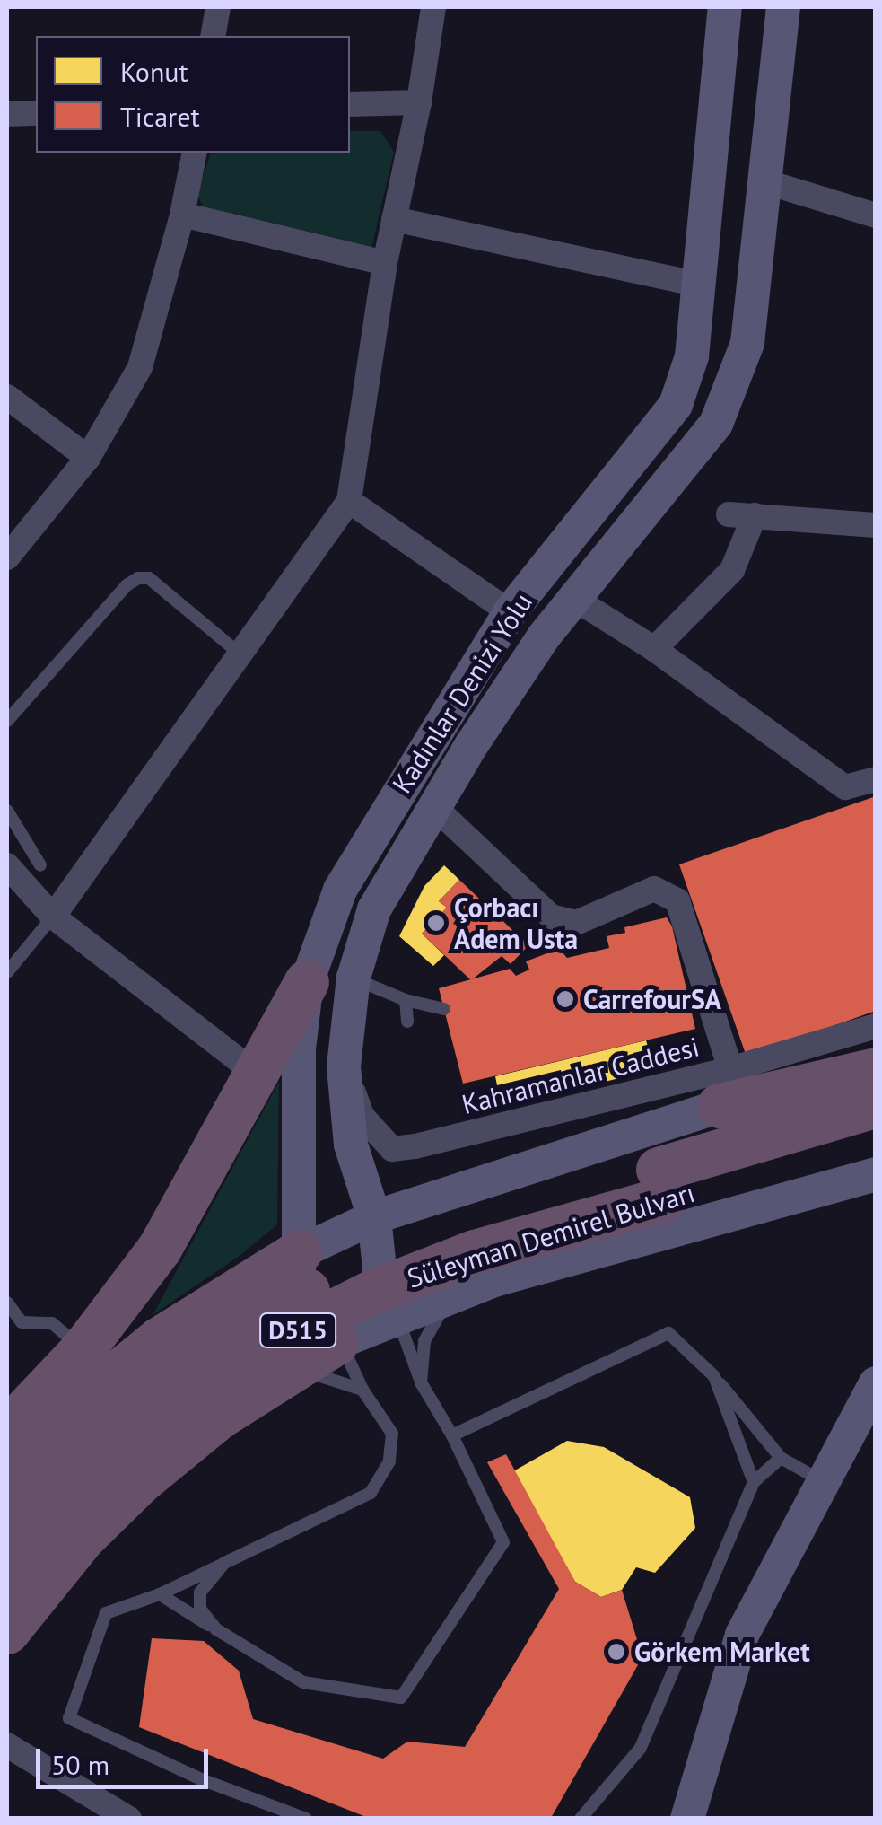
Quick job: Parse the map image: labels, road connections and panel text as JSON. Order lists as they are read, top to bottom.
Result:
{
  "streets": {
    "highway": ["Süleyman Demirel Bulvarı", "D515"],
    "main road": ["Kadınlar Denizi Yolu"],
    "street": ["Kahramanlar Caddesi"]
  },
  "crossings": [
    ["Kadınlar Denizi Yolu", "Kahramanlar Caddesi"]
  ],
  "places": ["Çorbacı Adem Usta", "CarrefourSA", "Görkem Market"],
  "legend": ["Konut", "Ticaret"],
  "scale_bar": "50 m"
}
